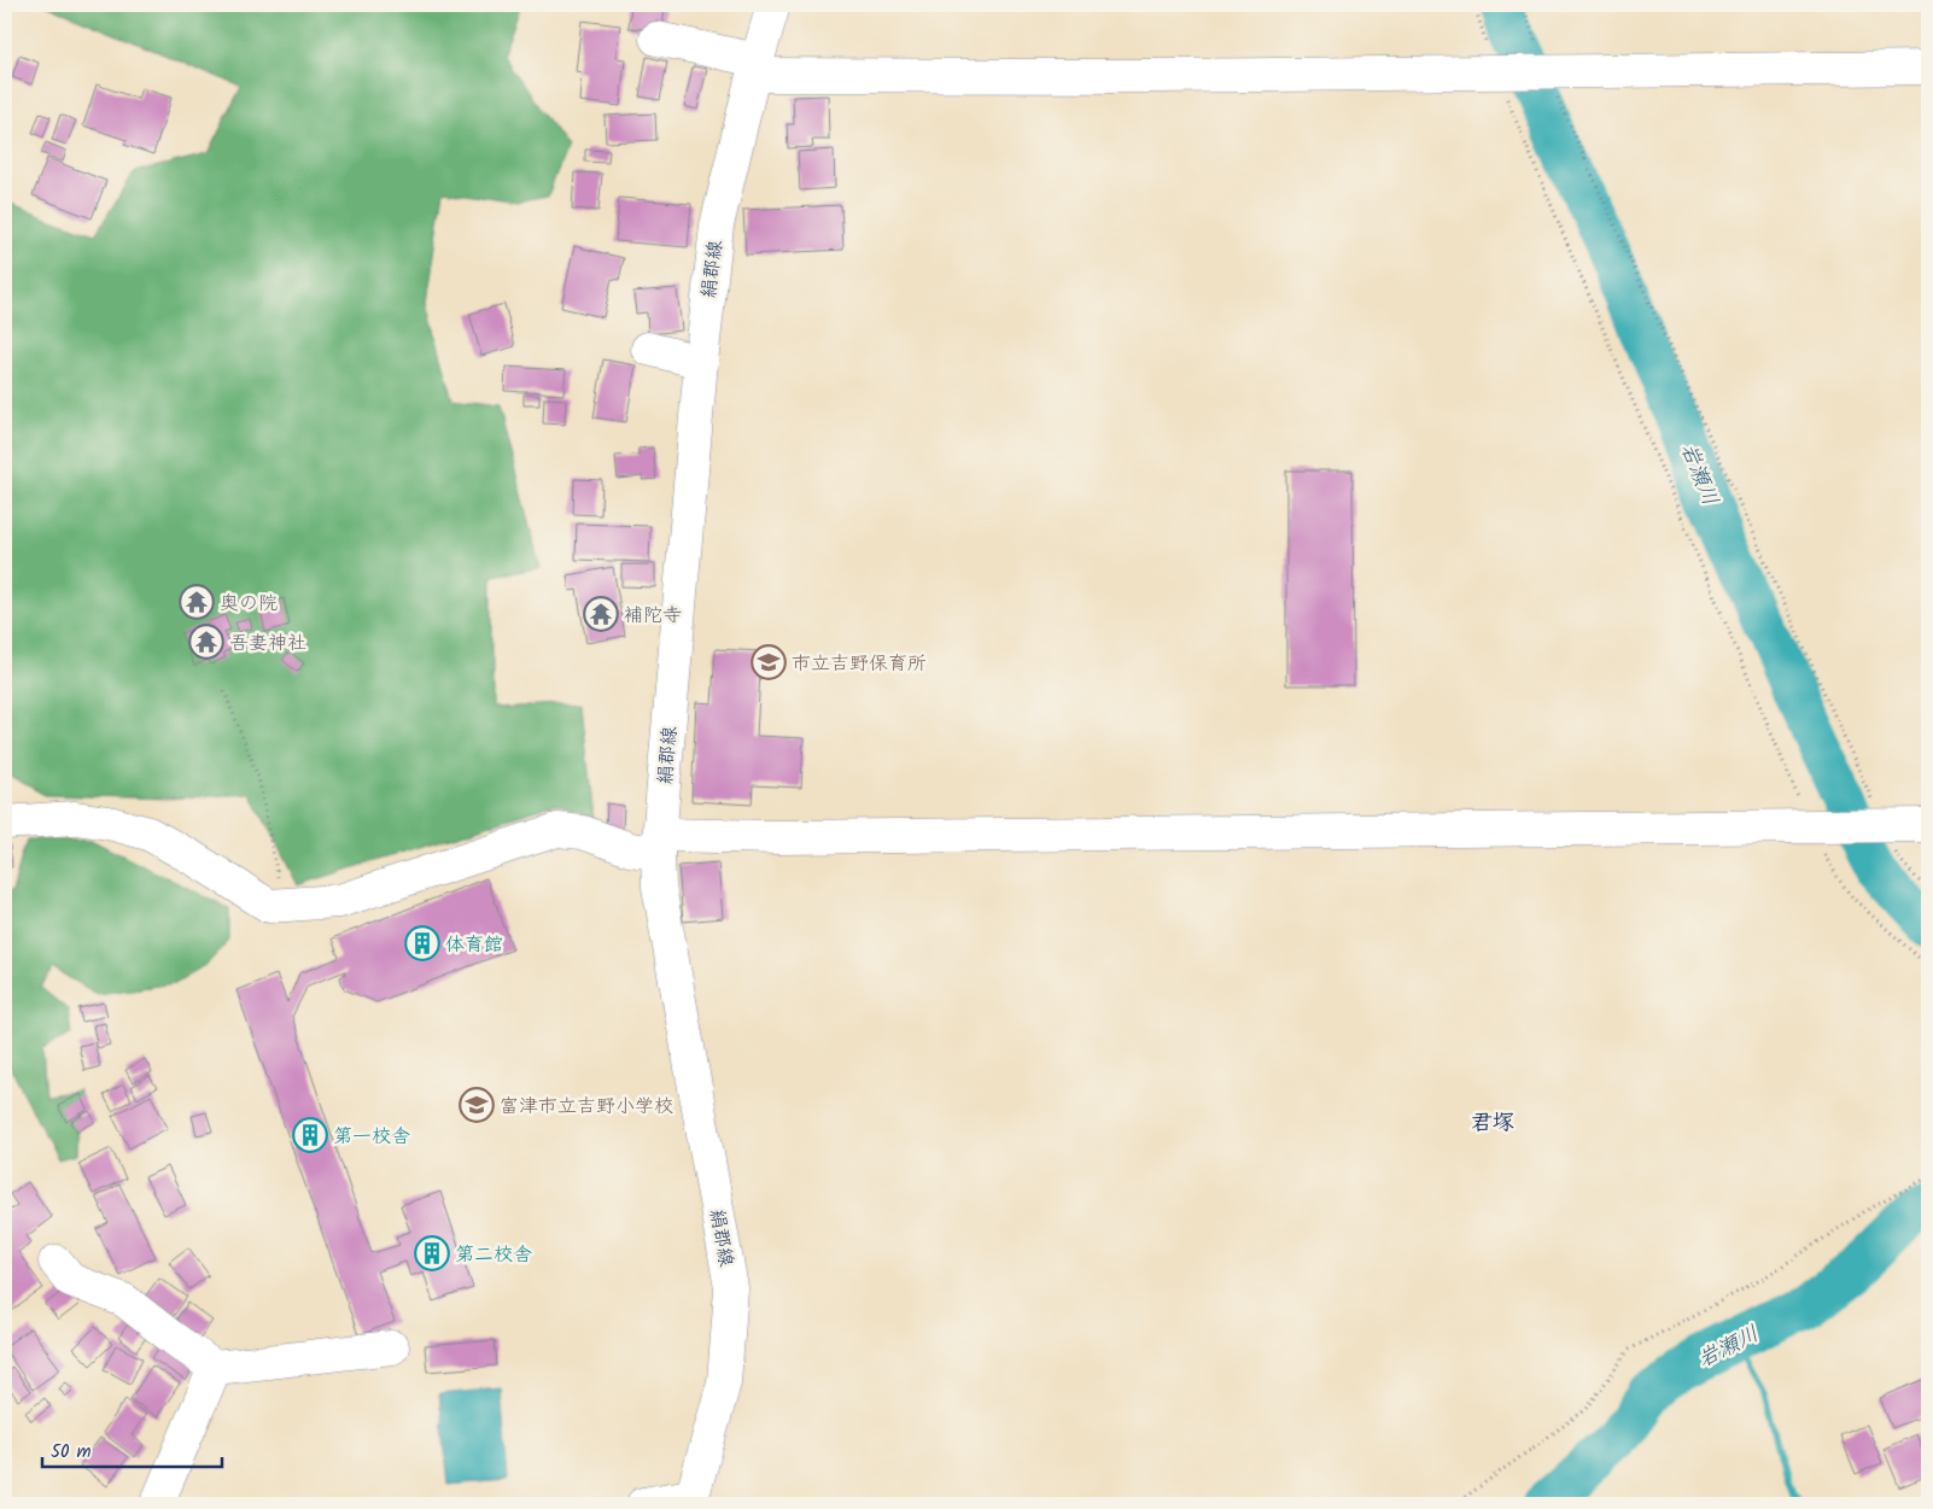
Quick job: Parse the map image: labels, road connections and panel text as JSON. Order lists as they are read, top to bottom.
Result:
{
  "streets": {
    "street": ["絹郡線"]
  },
  "districts": ["君塚"],
  "water": ["岩瀬川"],
  "places": {
    "temple": ["奥の院", "補陀寺", "吾妻神社"],
    "school or university": ["市立吉野保育所", "富津市立吉野小学校"],
    "building": ["体育館", "第一校舎", "第二校舎"]
  },
  "scale_bar": "50 m"
}
